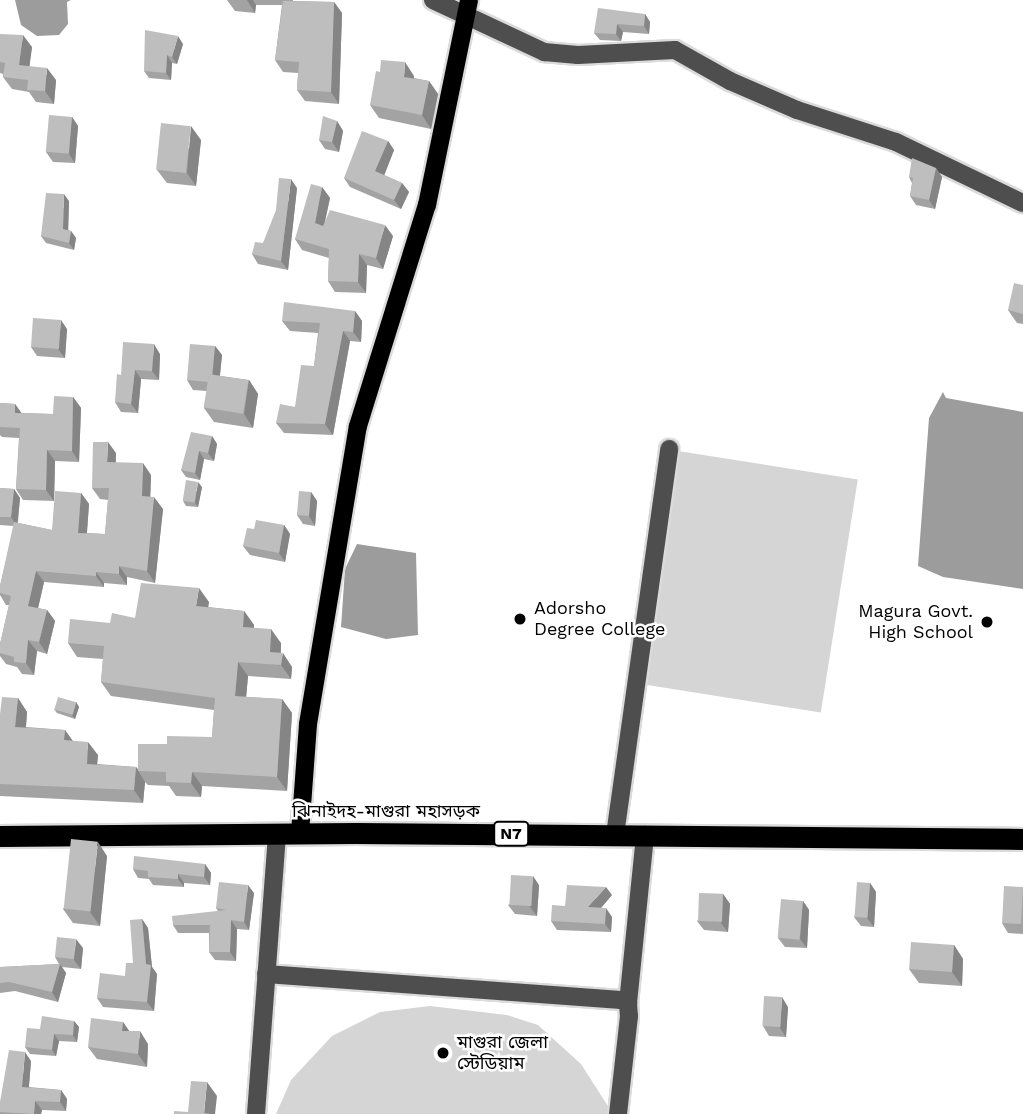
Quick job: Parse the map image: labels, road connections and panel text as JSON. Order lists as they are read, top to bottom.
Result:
{
  "streets": {
    "highway": ["ঝিনাইদহ-মাগুরা মহাসড়ক", "N7"]
  },
  "places": ["Adorsho Degree College", "Magura Govt. High School", "মাগুরা জেলা স্টেডিয়াম"]
}
